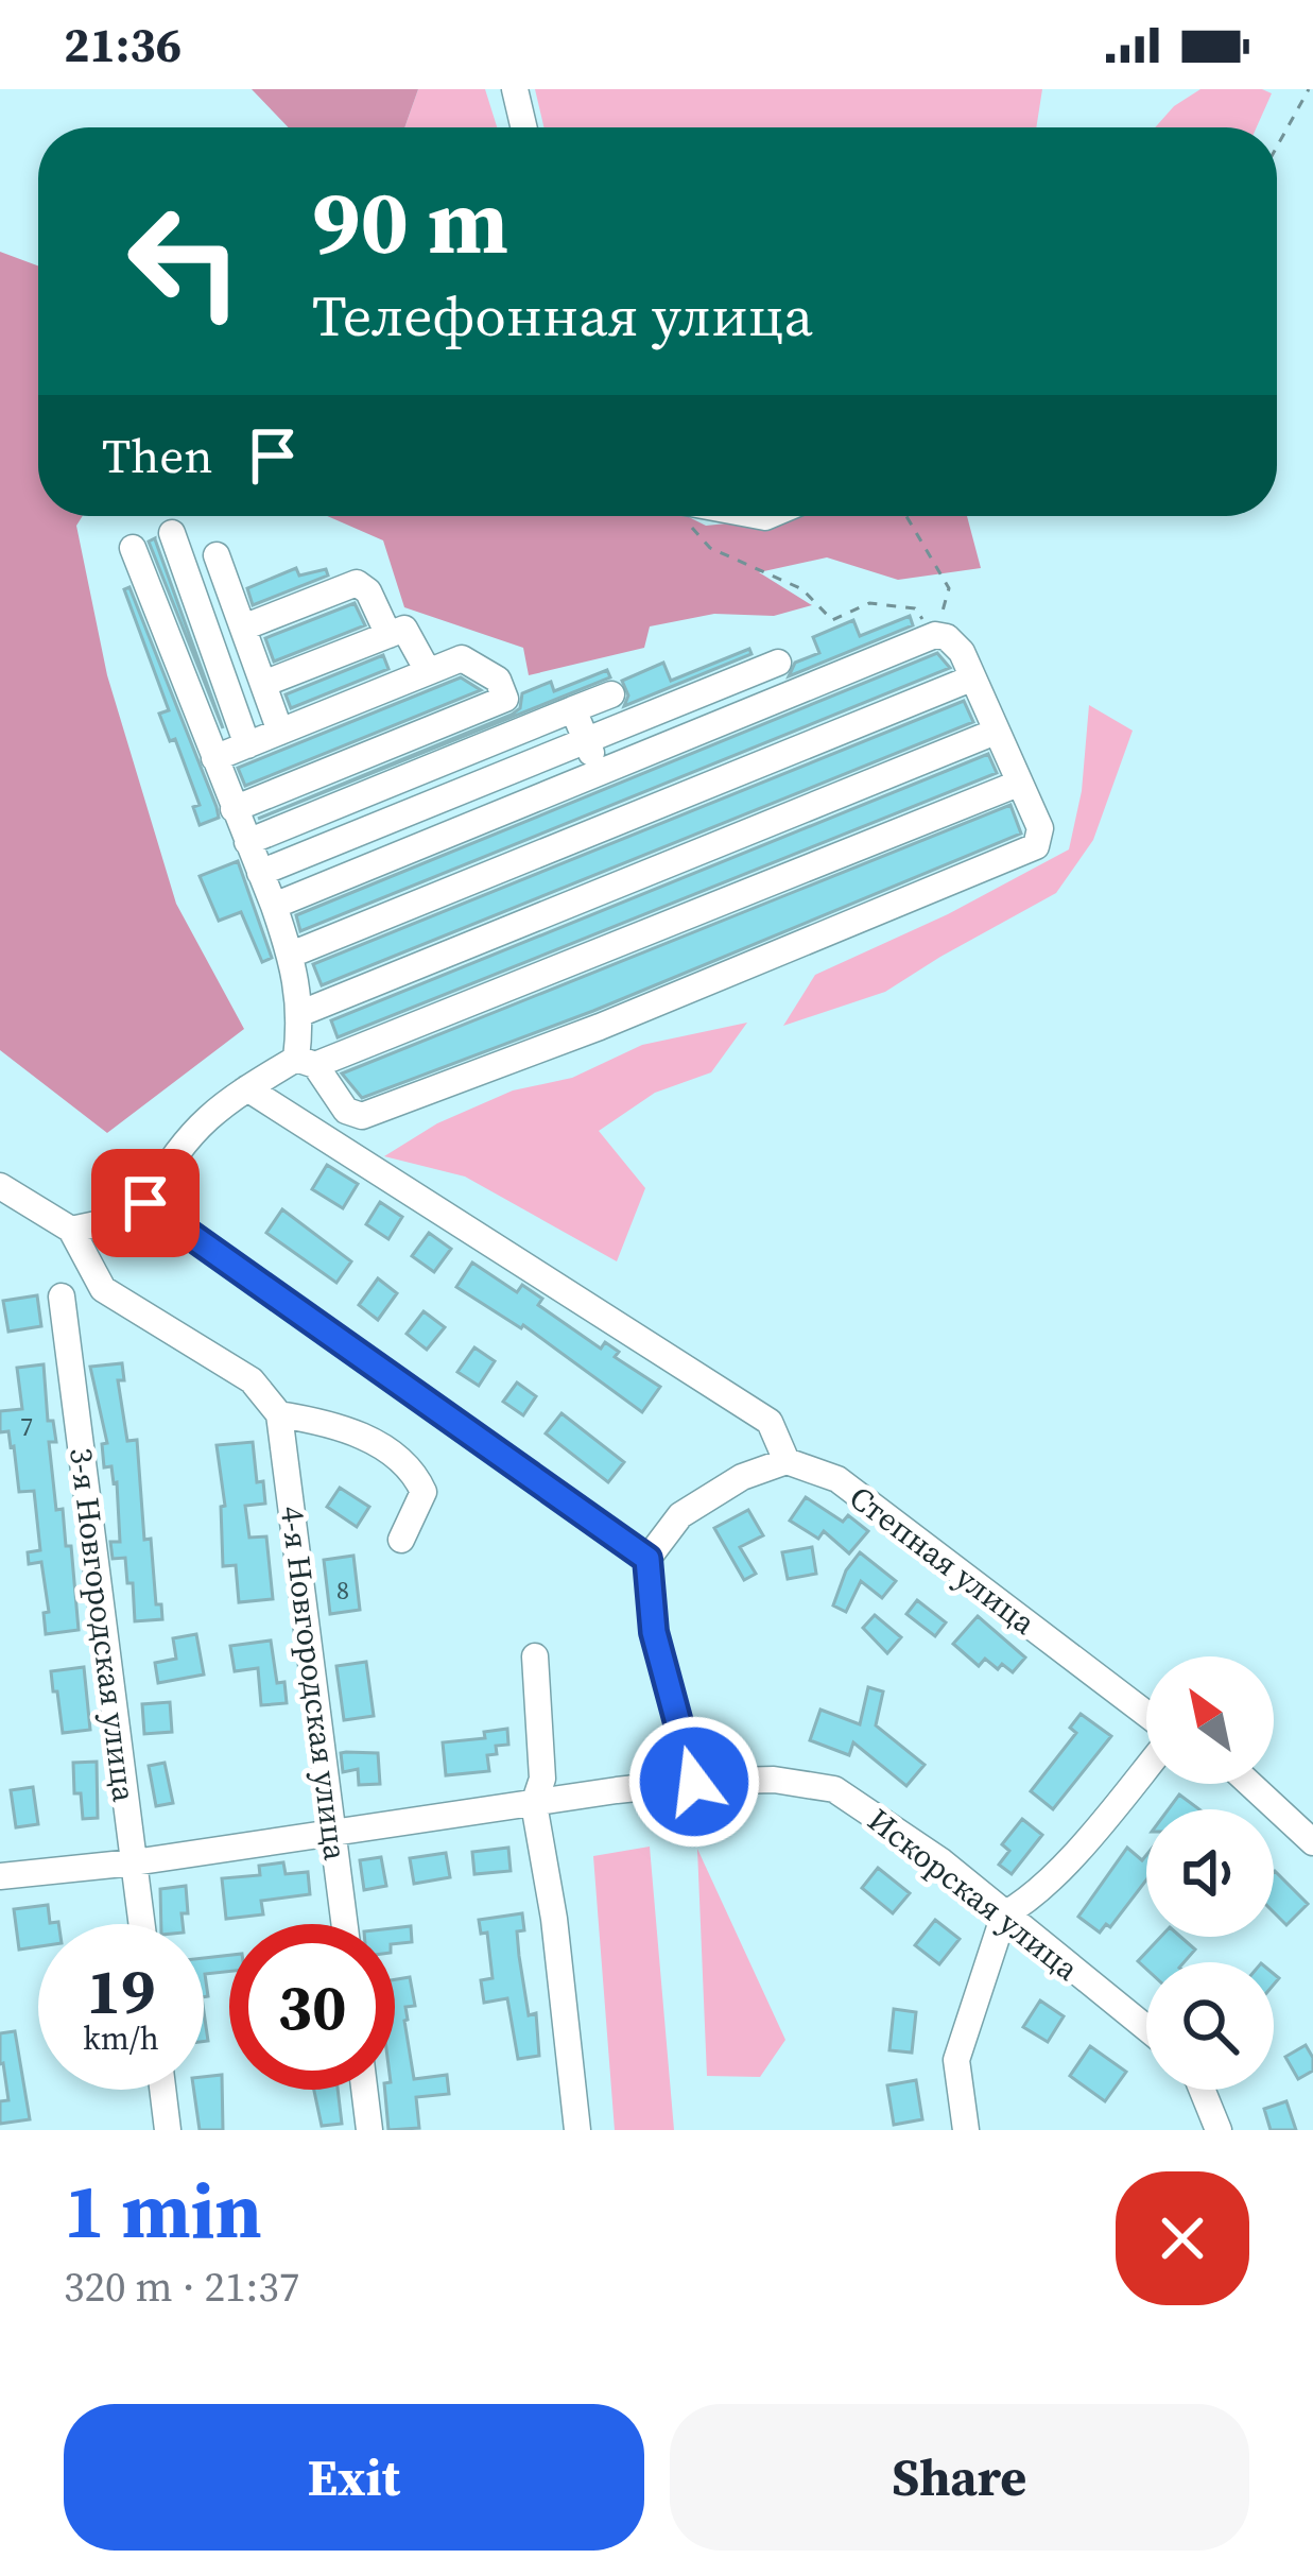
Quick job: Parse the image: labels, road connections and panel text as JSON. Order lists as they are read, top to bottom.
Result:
{
  "streets": {
    "street": [
      "Степная улица",
      "3-я Новгородская улица",
      "4-я Новгородская улица",
      "Искорская улица"
    ]
  },
  "crossings": [
    ["3-я Новгородская улица", "Искорская улица"],
    ["4-я Новгородская улица", "Искорская улица"]
  ],
  "house_numbers": ["7", "8"],
  "north": "top left",
  "page": {
    "status": "21:36",
    "turn": ["90 m", "Телефонная улица"],
    "then": "Then",
    "speed": "19 km/h",
    "limit": "30",
    "heading": ["1 min", "320 m · 21:37"],
    "buttons": ["Exit", "Share"]
  }
}
